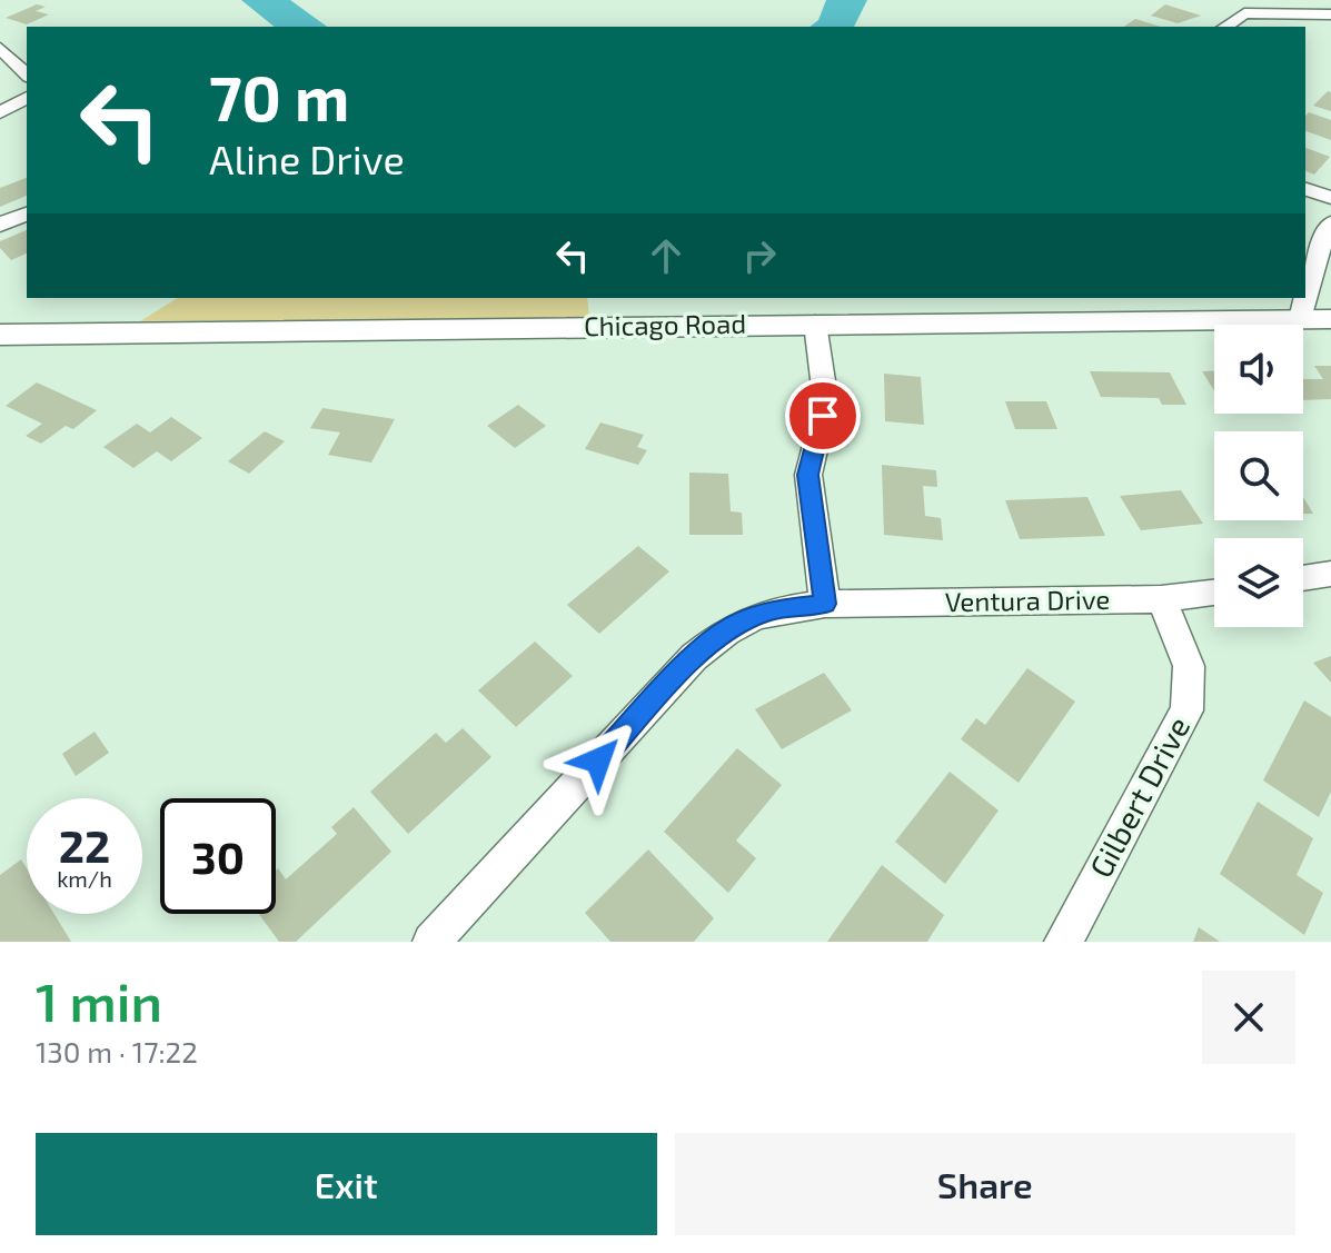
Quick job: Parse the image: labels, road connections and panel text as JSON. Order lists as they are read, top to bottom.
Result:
{
  "streets": {
    "street": ["Chicago Road", "Ventura Drive", "Gilbert Drive"]
  },
  "crossings": [
    ["Ventura Drive", "Gilbert Drive"]
  ],
  "page": {
    "turn": ["70 m", "Aline Drive"],
    "speed": "22 km/h",
    "limit": "30",
    "heading": ["1 min", "130 m · 17:22"],
    "buttons": ["Exit", "Share"]
  }
}
